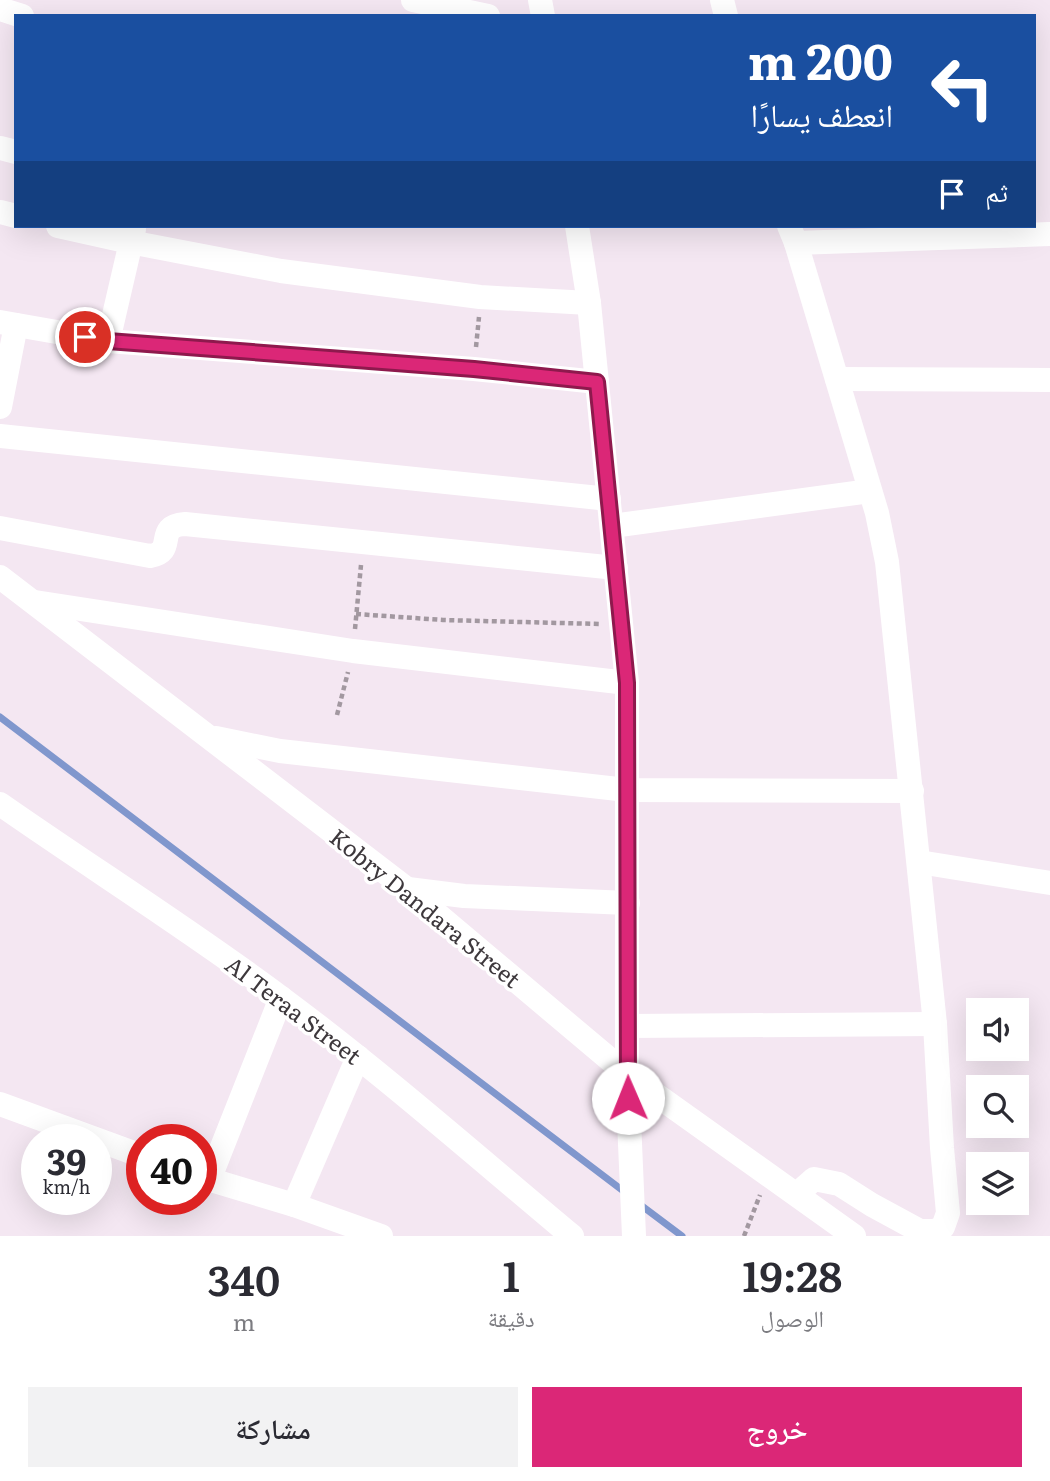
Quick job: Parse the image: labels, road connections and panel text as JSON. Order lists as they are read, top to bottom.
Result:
{
  "streets": {
    "street": ["Kobry Dandara Street", "Al Teraa Street"]
  },
  "page": {
    "turn": ["200 m", "انعطف يسارًا"],
    "then": "ثم",
    "speed": "39 km/h",
    "limit": "40",
    "eta": [
      "19:28",
      "الوصول",
      "1",
      "دقيقة",
      "340",
      "m"
    ],
    "buttons": ["خروج", "مشاركة"]
  }
}
